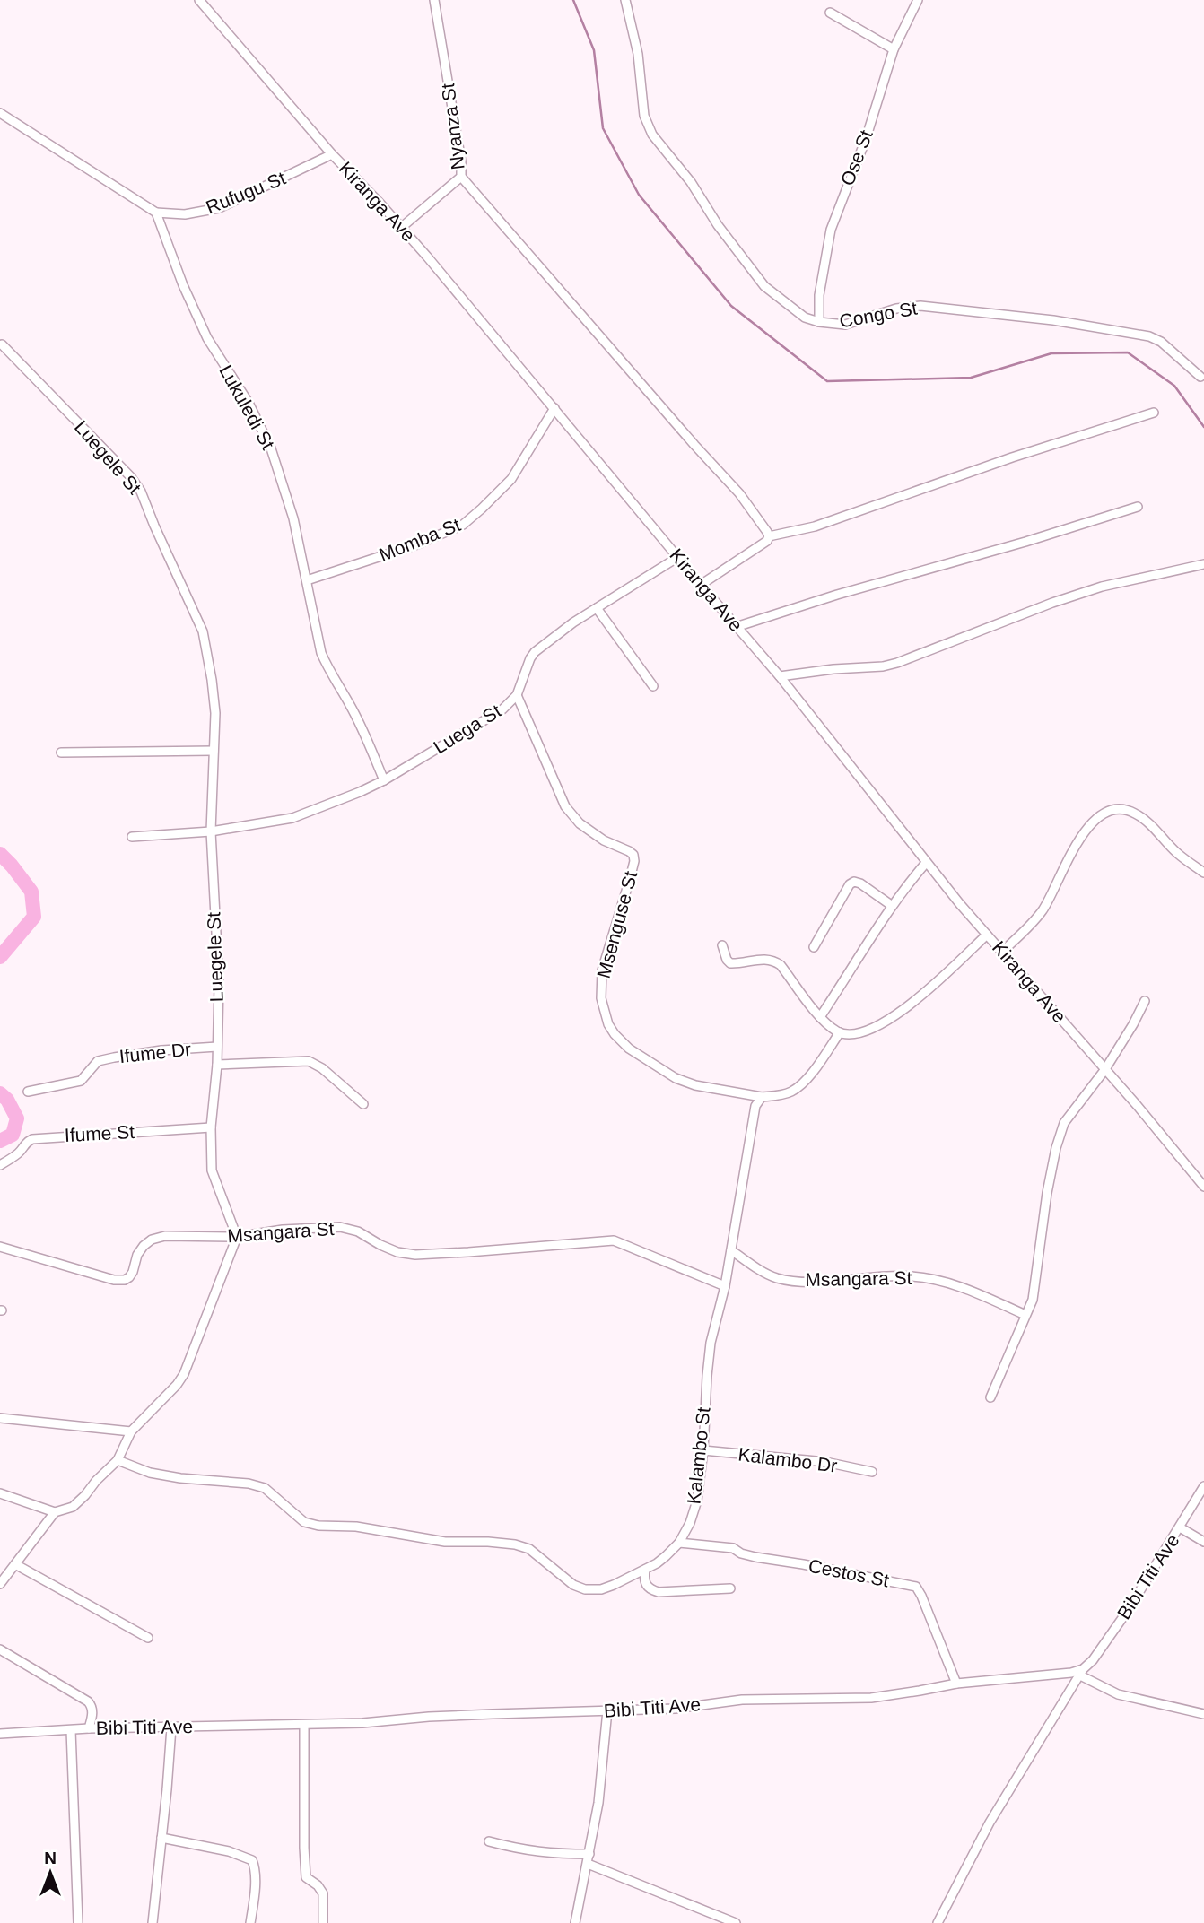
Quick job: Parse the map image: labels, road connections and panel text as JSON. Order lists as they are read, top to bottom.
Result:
{
  "streets": {
    "street": [
      "Nyanza St",
      "Ose St",
      "Rufugu St",
      "Kiranga Ave",
      "Congo St",
      "Lukuledi St",
      "Luegele St",
      "Momba St",
      "Luega St",
      "Msenguse St",
      "Ifume Dr",
      "Ifume St",
      "Msangara St",
      "Kalambo St",
      "Kalambo Dr",
      "Cestos St",
      "Bibi Titi Ave"
    ]
  },
  "crossings": [
    ["Nyanza St", "Kiranga Ave"],
    ["Ose St", "Congo St"],
    ["Rufugu St", "Kiranga Ave"],
    ["Rufugu St", "Lukuledi St"],
    ["Kiranga Ave", "Momba St"],
    ["Kiranga Ave", "Luega St"],
    ["Lukuledi St", "Momba St"],
    ["Lukuledi St", "Luega St"],
    ["Luegele St", "Luega St"],
    ["Luegele St", "Ifume Dr"],
    ["Luegele St", "Ifume St"],
    ["Luegele St", "Msangara St"],
    ["Luega St", "Msenguse St"],
    ["Msenguse St", "Kalambo St"],
    ["Msangara St", "Kalambo St"],
    ["Kalambo St", "Kalambo Dr"],
    ["Kalambo St", "Cestos St"],
    ["Cestos St", "Bibi Titi Ave"]
  ],
  "north": "top"
}
